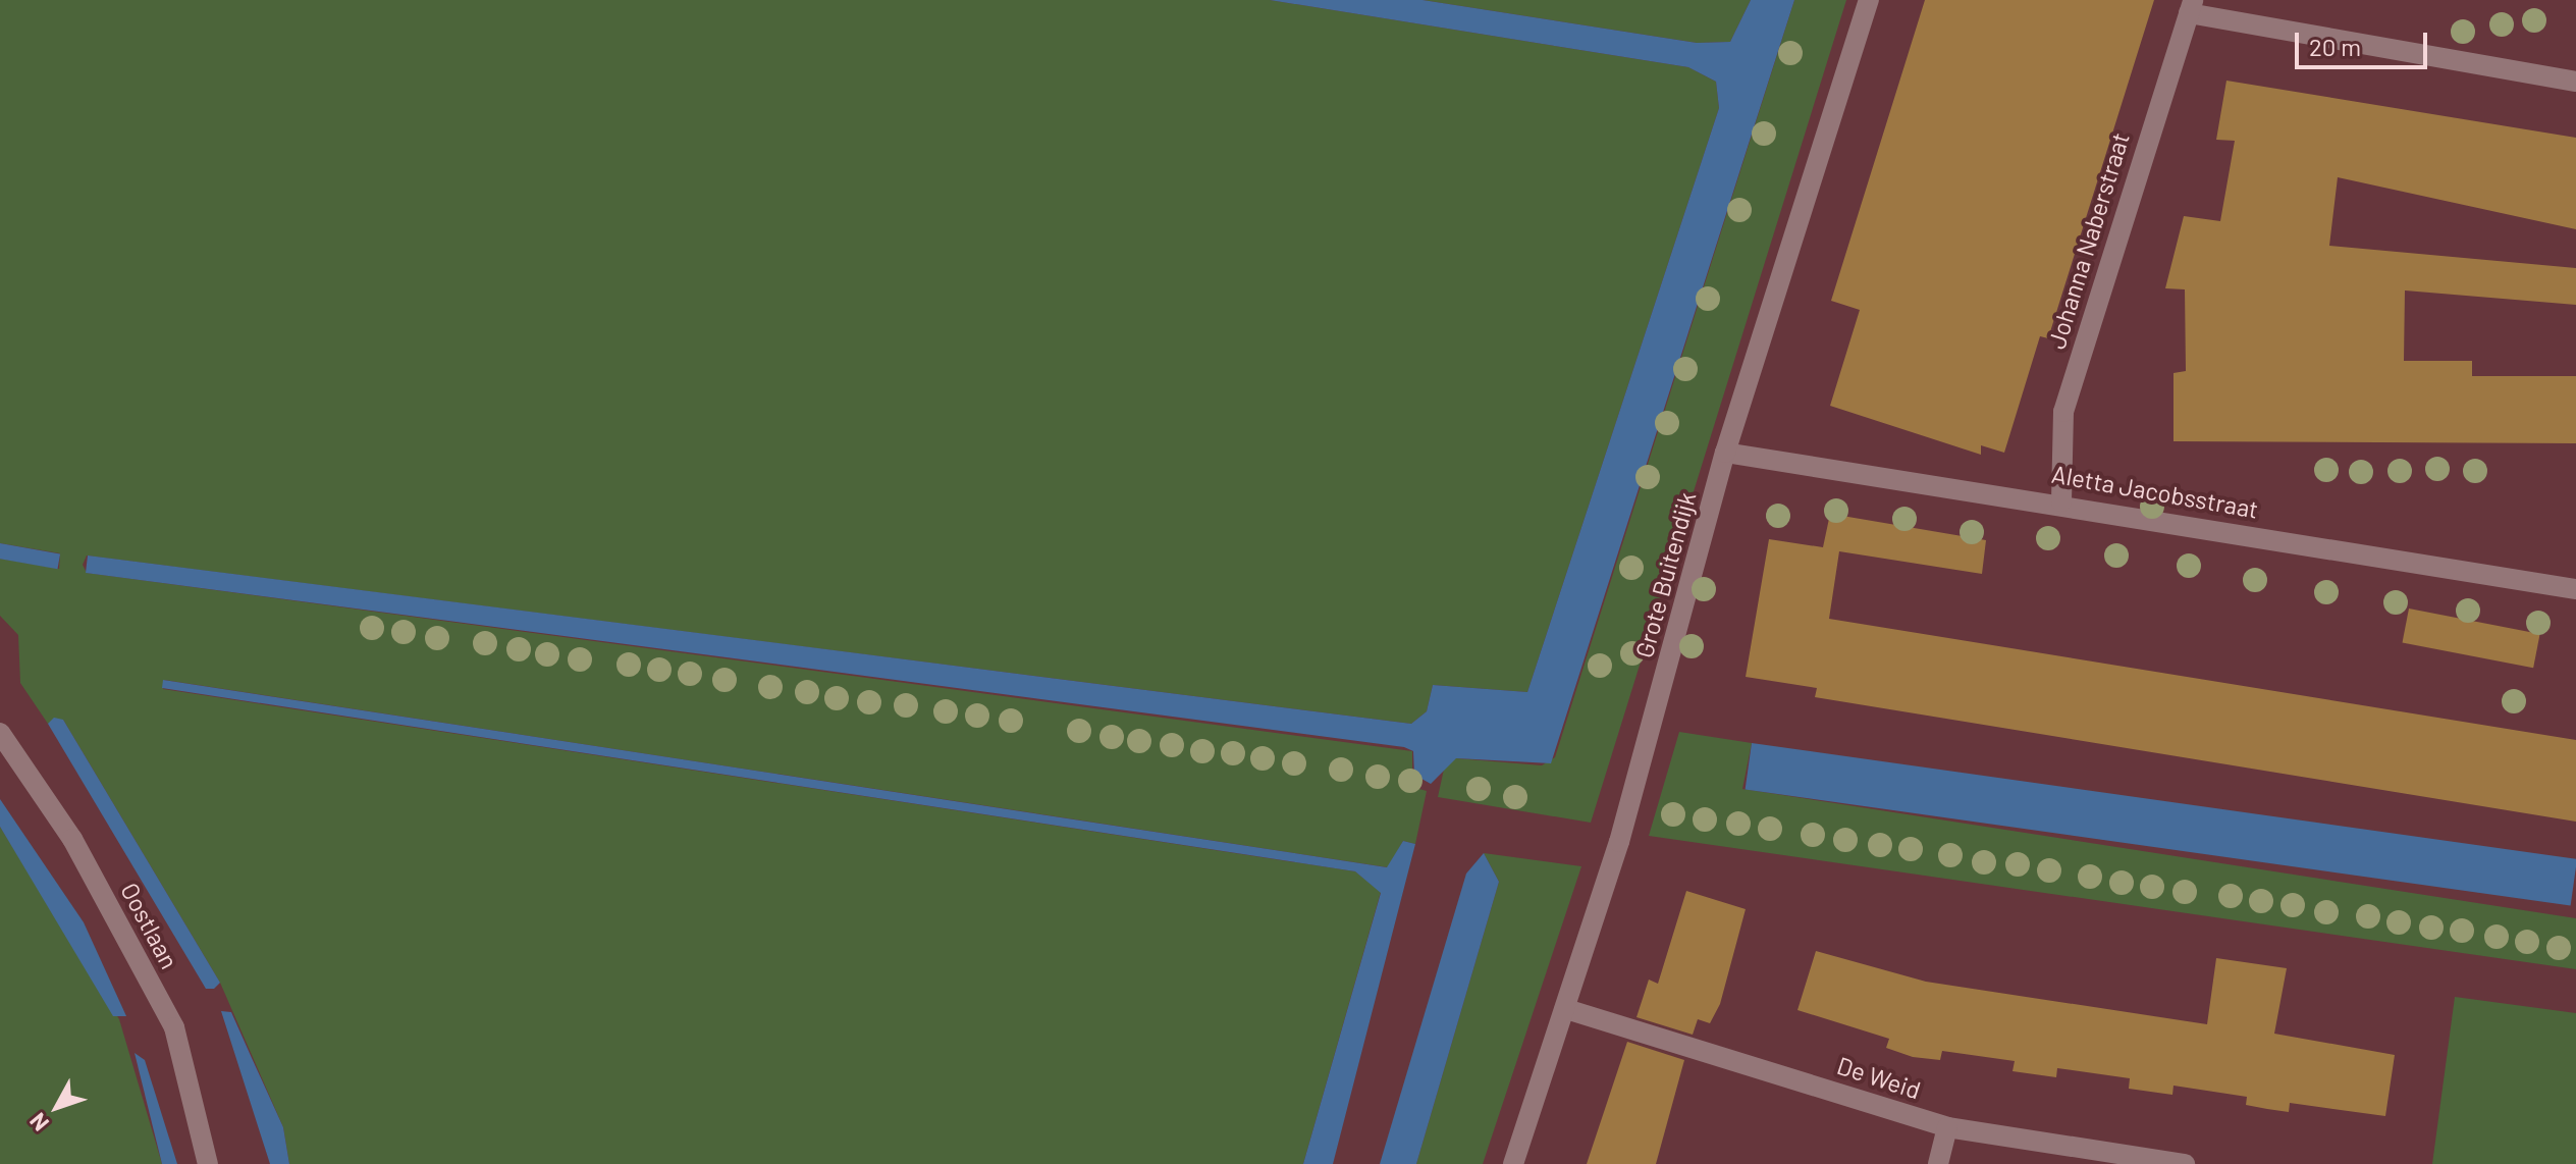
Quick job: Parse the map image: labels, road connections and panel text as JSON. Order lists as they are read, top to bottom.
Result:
{
  "streets": {
    "street": [
      "Johanna Naberstraat",
      "Aletta Jacobsstraat",
      "Grote Buitendijk",
      "Oostlaan",
      "De Weid"
    ]
  },
  "crossings": [
    ["Johanna Naberstraat", "Aletta Jacobsstraat"],
    ["Aletta Jacobsstraat", "Grote Buitendijk"],
    ["Grote Buitendijk", "De Weid"]
  ],
  "scale_bar": "20 m",
  "north": "bottom left"
}
